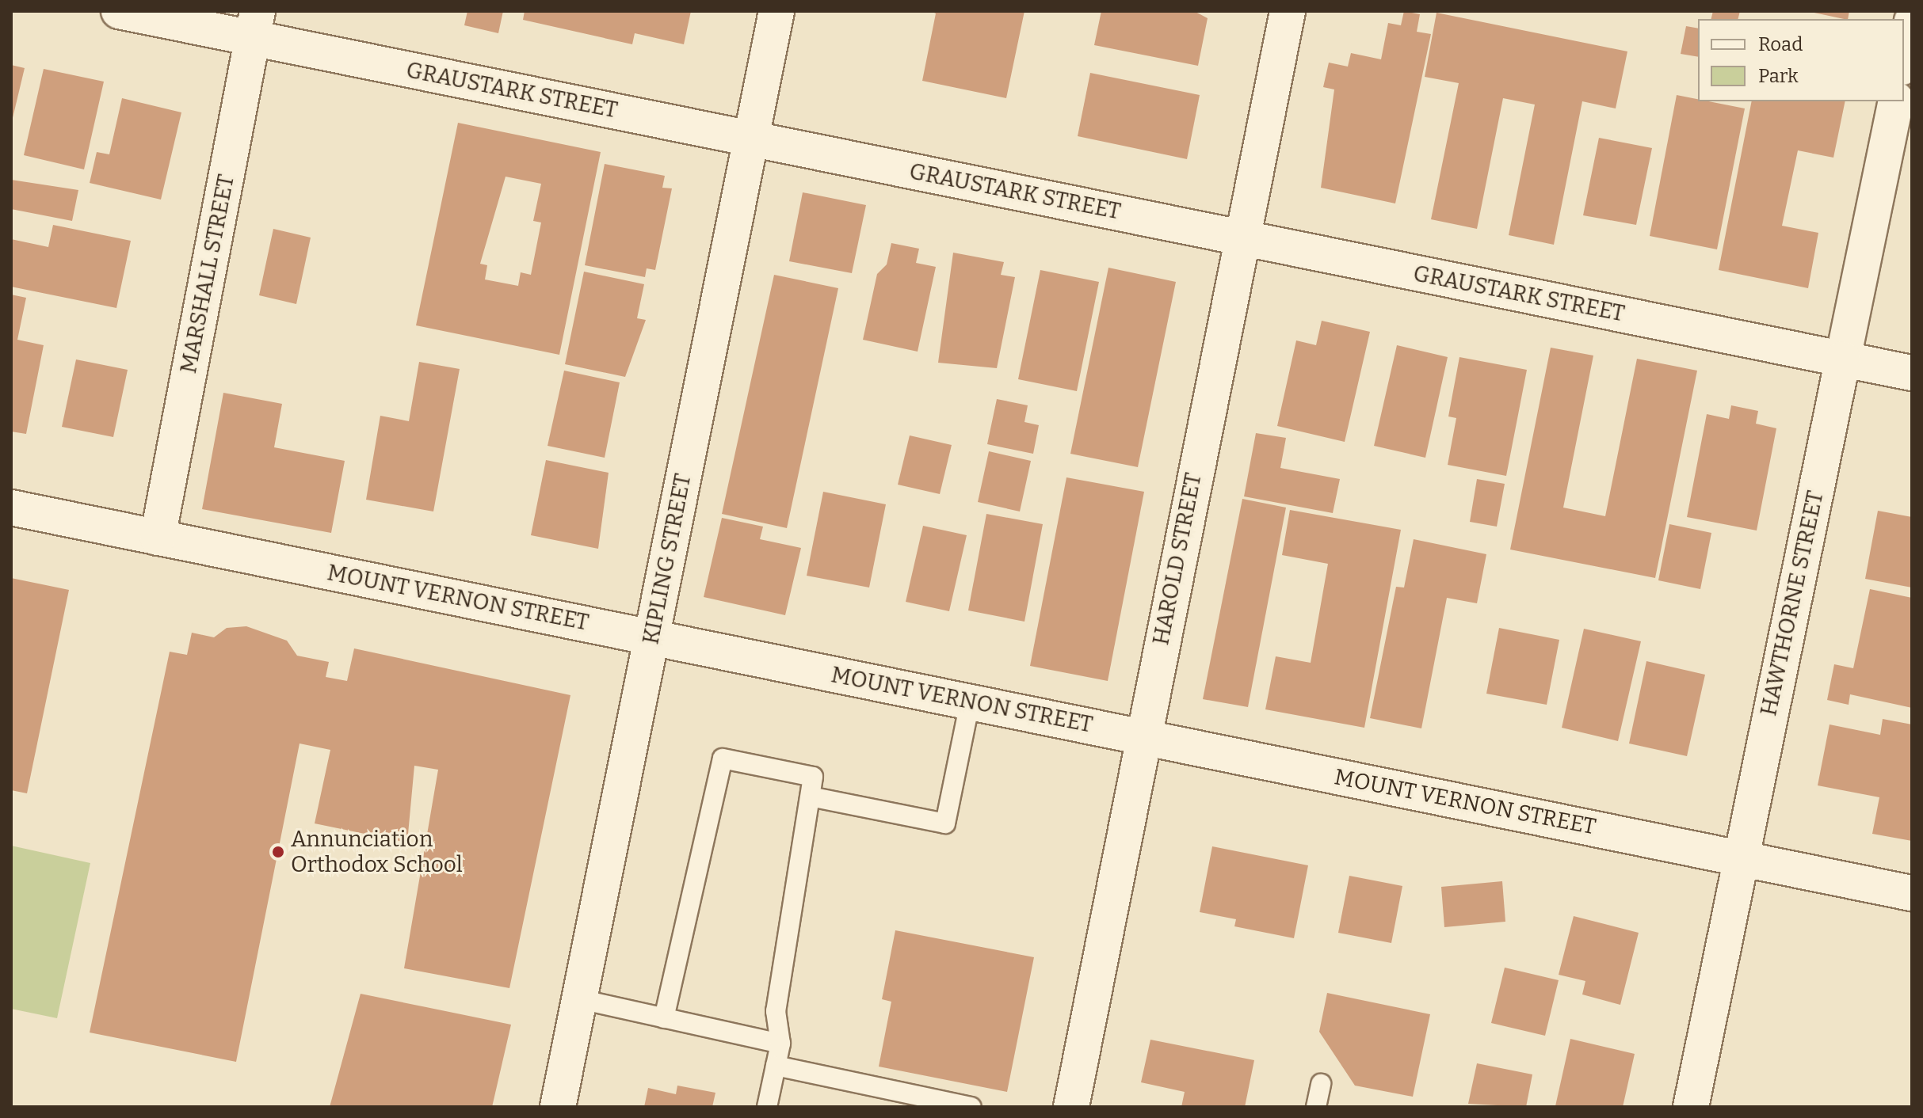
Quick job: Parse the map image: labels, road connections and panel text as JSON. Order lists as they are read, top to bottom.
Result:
{
  "streets": {
    "street": [
      "GRAUSTARK STREET",
      "MARSHALL STREET",
      "KIPLING STREET",
      "HAROLD STREET",
      "MOUNT VERNON STREET",
      "HAWTHORNE STREET"
    ]
  },
  "crossings": [
    ["GRAUSTARK STREET", "MARSHALL STREET"],
    ["GRAUSTARK STREET", "KIPLING STREET"],
    ["GRAUSTARK STREET", "HAROLD STREET"],
    ["GRAUSTARK STREET", "HAWTHORNE STREET"],
    ["MARSHALL STREET", "MOUNT VERNON STREET"],
    ["KIPLING STREET", "MOUNT VERNON STREET"],
    ["HAROLD STREET", "MOUNT VERNON STREET"],
    ["MOUNT VERNON STREET", "HAWTHORNE STREET"]
  ],
  "places": ["Annunciation Orthodox School"],
  "legend": ["Road", "Park"]
}
